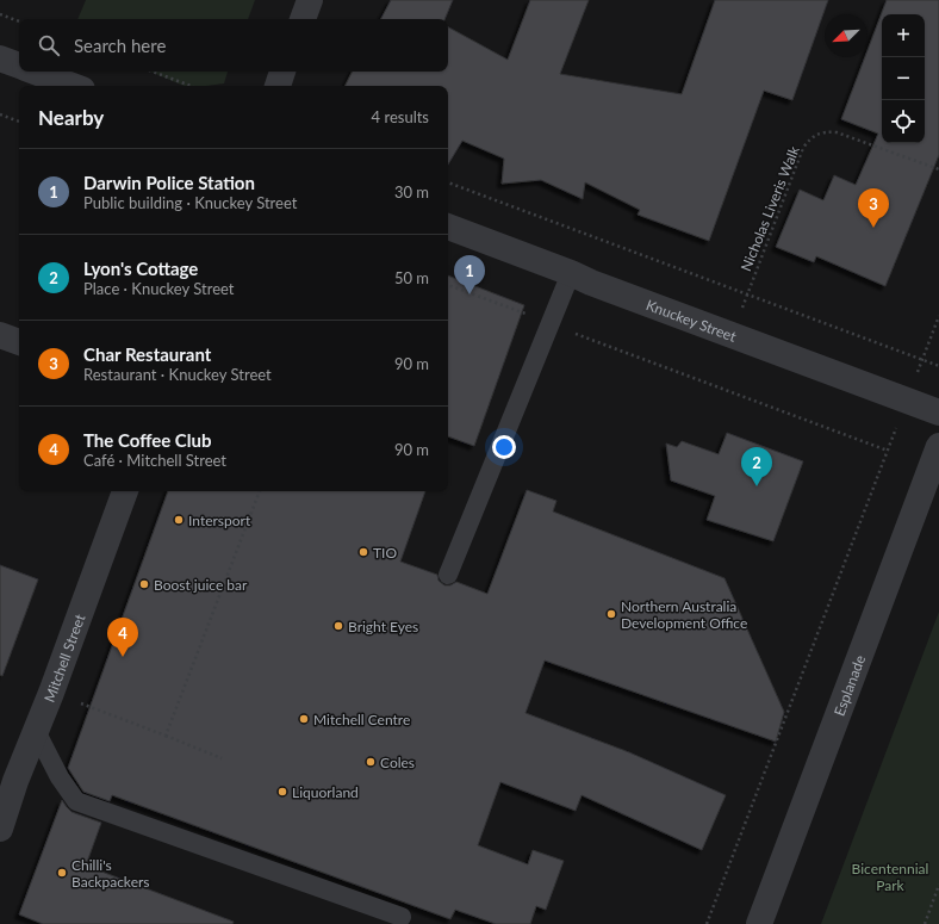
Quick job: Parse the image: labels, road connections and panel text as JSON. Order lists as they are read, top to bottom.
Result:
{
  "streets": {
    "street": ["Knuckey Street", "Mitchell Street", "Esplanade"],
    "path": ["Nicholas Liveris Walk"]
  },
  "crossings": [
    ["Nicholas Liveris Walk", "Knuckey Street"]
  ],
  "parks": ["Bicentennial Park"],
  "places": [
    "Intersport",
    "TIO",
    "Boost juice bar",
    "Northern Australia Development Office",
    "Bright Eyes",
    "Mitchell Centre",
    "Coles",
    "Liquorland",
    "Chilli's Backpackers"
  ],
  "north": "bottom left",
  "page": {
    "map_buttons": ["+", "−"],
    "search": "Search here",
    "heading": ["Nearby", "4 results"],
    "list": [
      {
        "mark": "1",
        "name": "Darwin Police Station",
        "note": "Public building · Knuckey Street",
        "value": "30 m"
      },
      {
        "mark": "2",
        "name": "Lyon's Cottage",
        "note": "Place · Knuckey Street",
        "value": "50 m"
      },
      {
        "mark": "3",
        "name": "Char Restaurant",
        "note": "Restaurant · Knuckey Street",
        "value": "90 m"
      },
      {
        "mark": "4",
        "name": "The Coffee Club",
        "note": "Café · Mitchell Street",
        "value": "90 m"
      }
    ],
    "pins": [
      "3",
      "1",
      "2",
      "4"
    ]
  }
}
